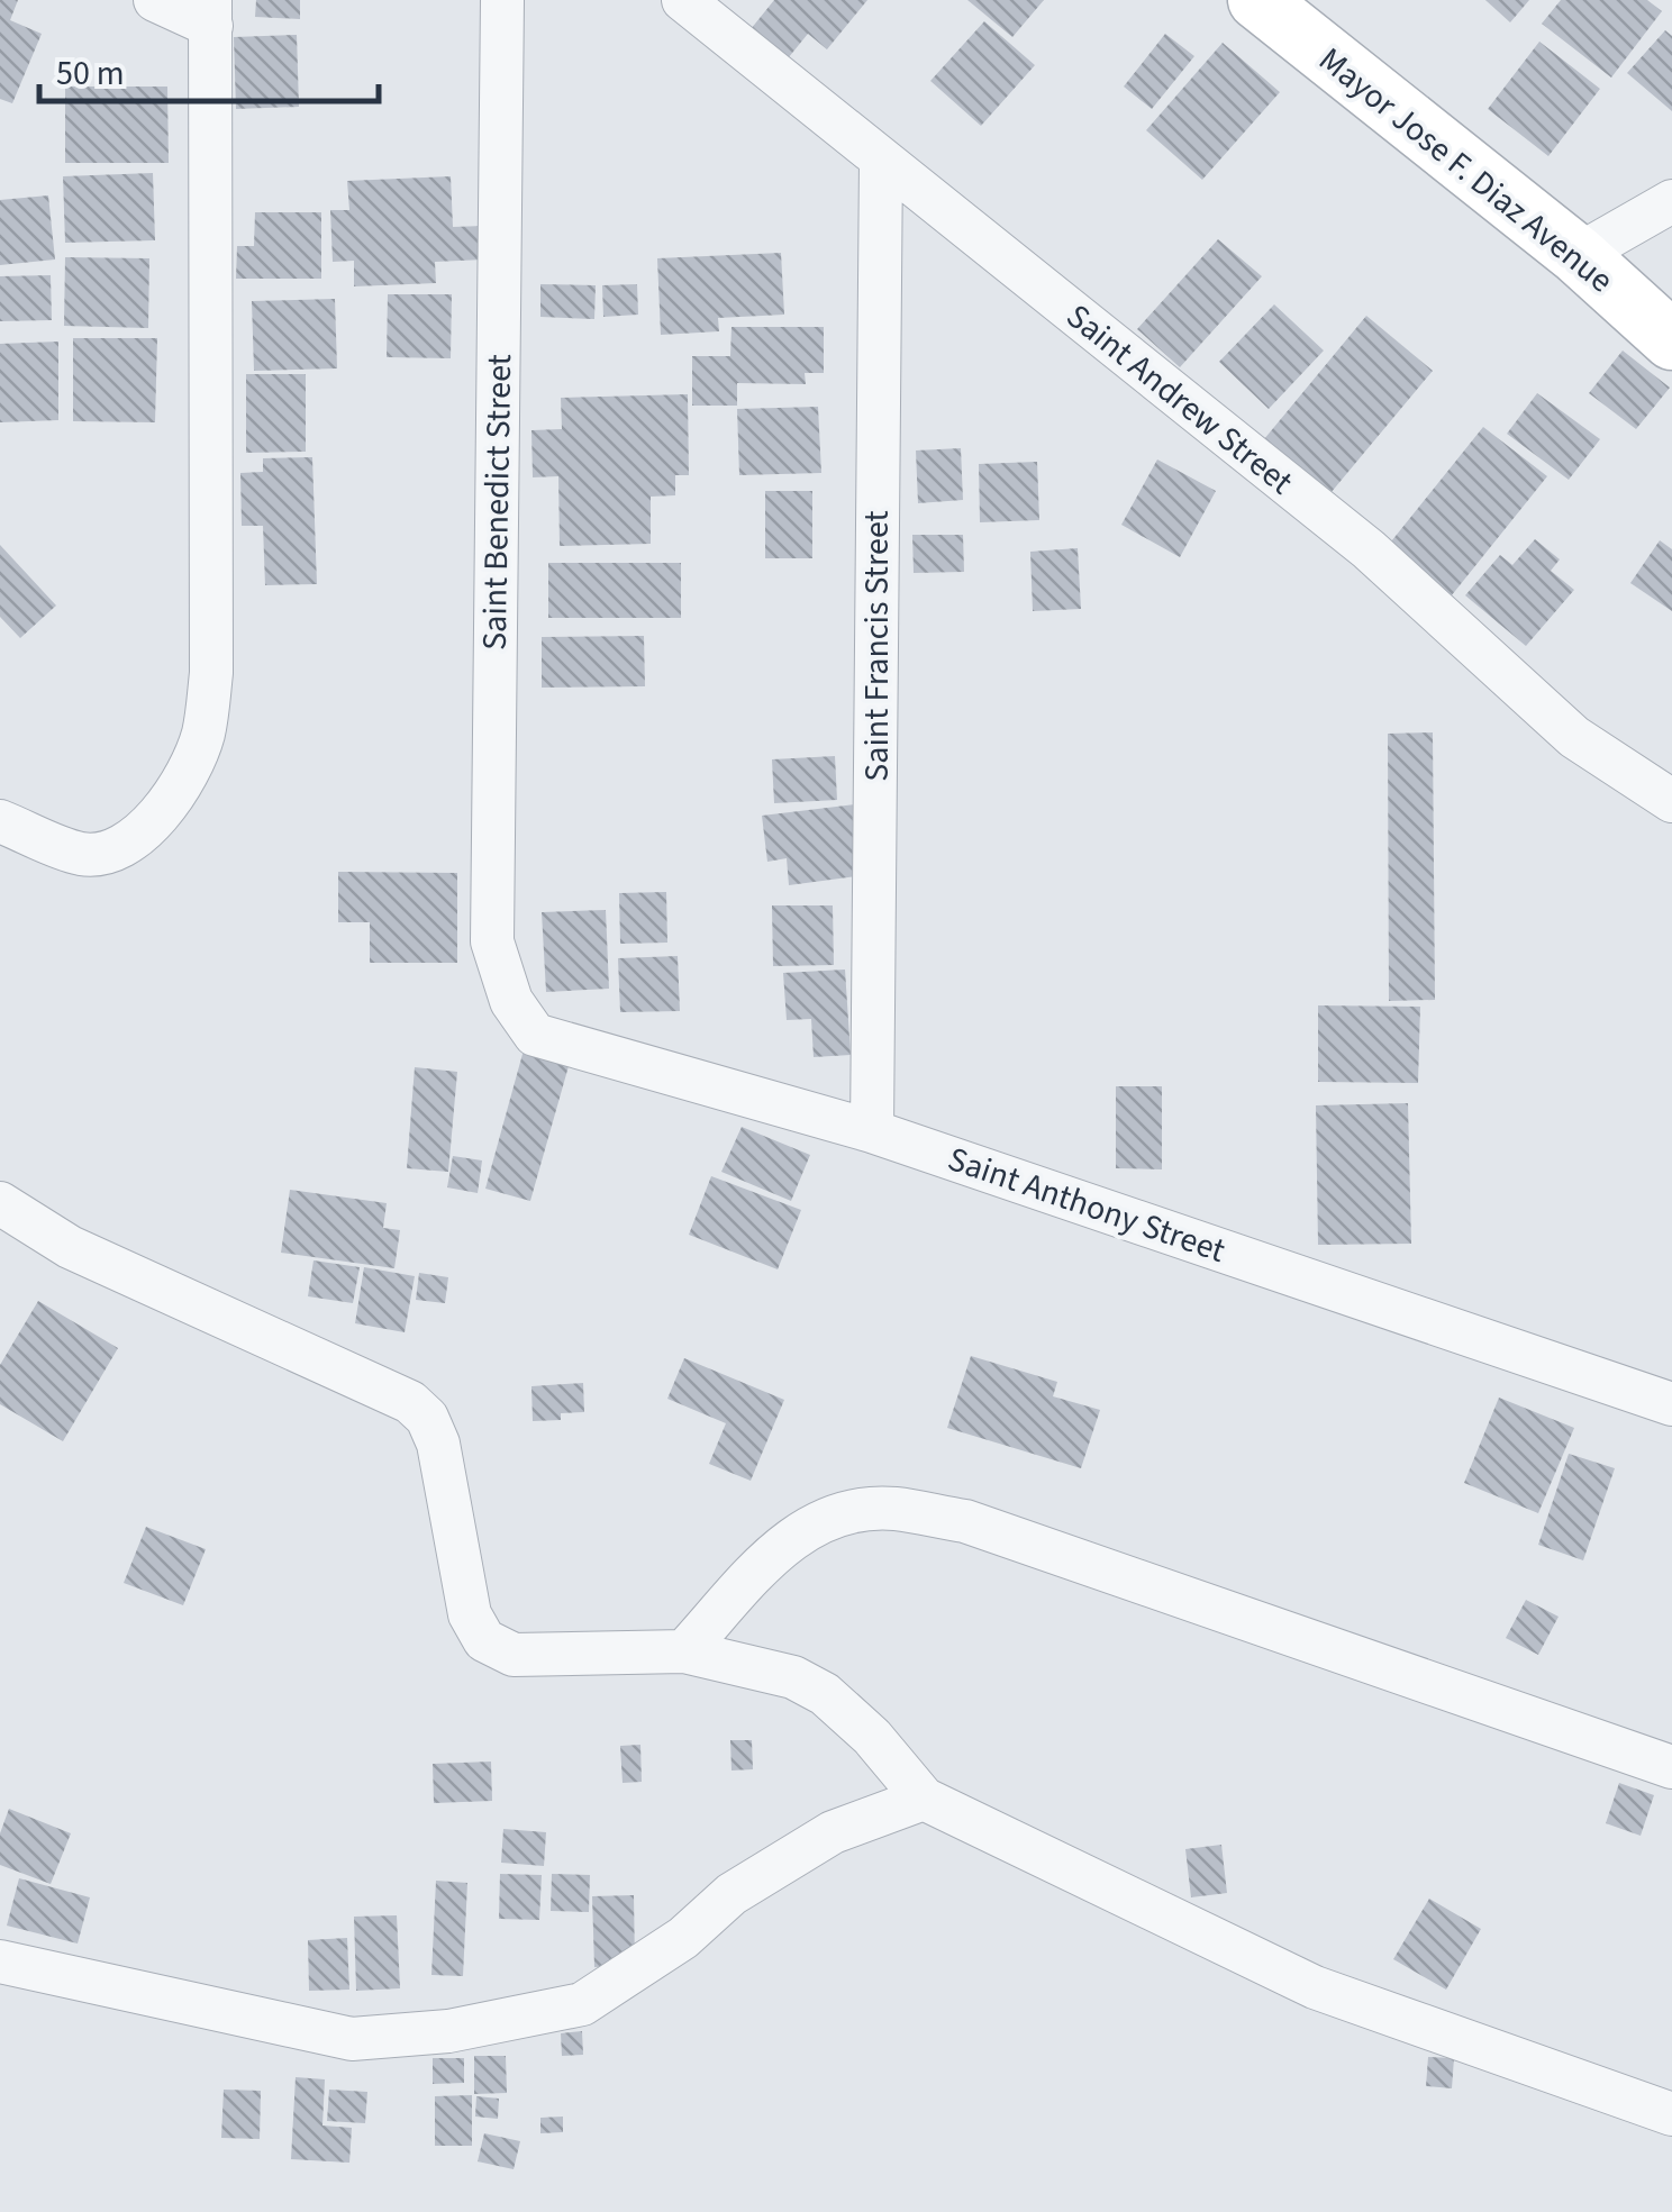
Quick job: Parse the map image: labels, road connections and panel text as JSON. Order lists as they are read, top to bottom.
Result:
{
  "streets": {
    "main road": ["Mayor Jose F. Diaz Avenue"],
    "street": [
      "Saint Andrew Street",
      "Saint Benedict Street",
      "Saint Francis Street",
      "Saint Anthony Street"
    ]
  },
  "crossings": [
    ["Saint Andrew Street", "Saint Francis Street"],
    ["Saint Benedict Street", "Saint Anthony Street"],
    ["Saint Francis Street", "Saint Anthony Street"]
  ],
  "scale_bar": "50 m"
}
